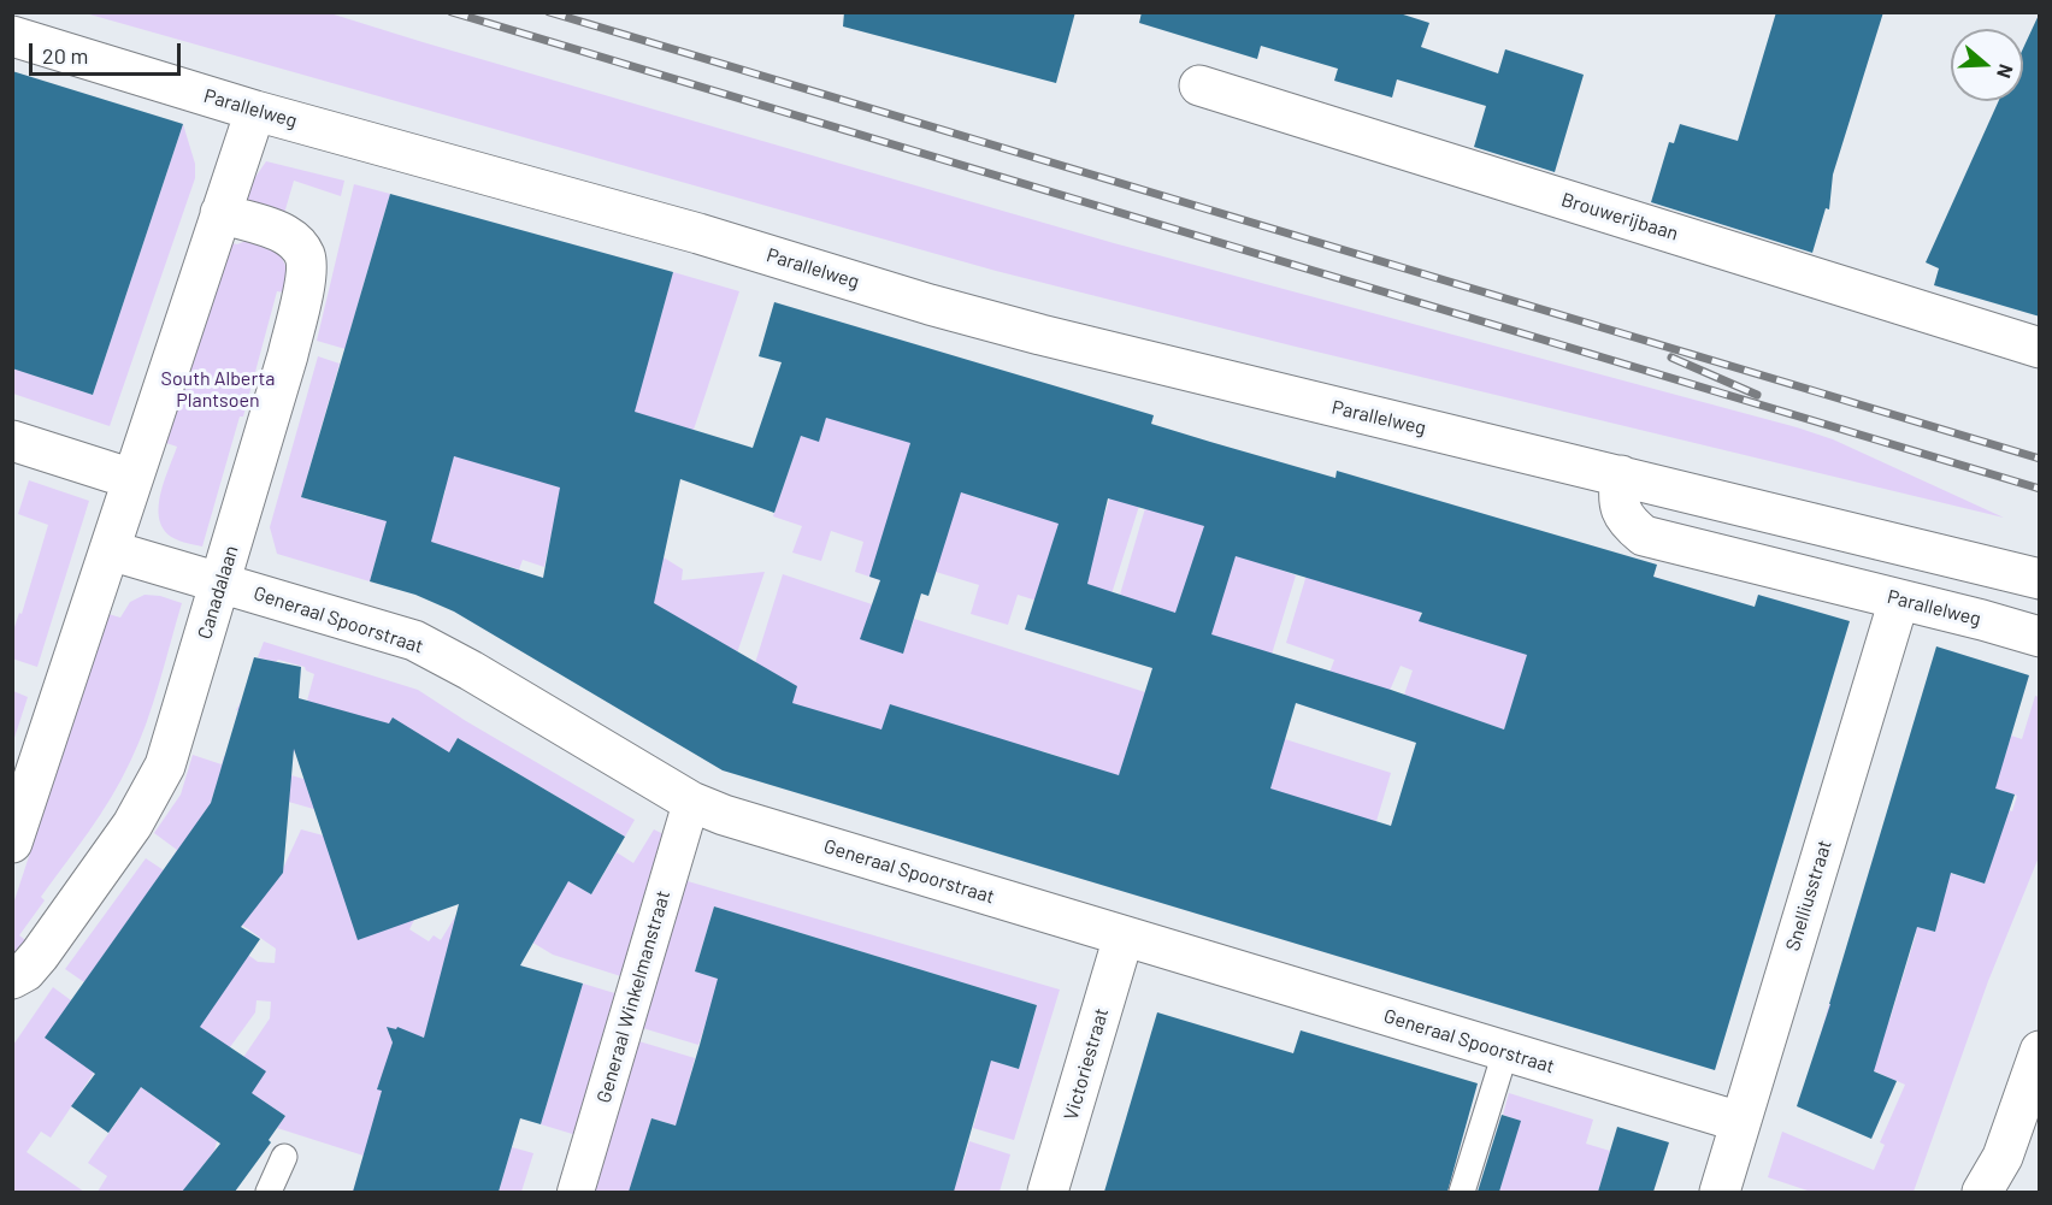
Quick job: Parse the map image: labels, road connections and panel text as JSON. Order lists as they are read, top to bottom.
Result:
{
  "streets": {
    "street": [
      "Parallelweg",
      "Brouwerijbaan",
      "Canadalaan",
      "Generaal Spoorstraat",
      "Snelliusstraat",
      "Generaal Winkelmanstraat",
      "Victoriestraat"
    ]
  },
  "crossings": [
    ["Parallelweg", "Snelliusstraat"],
    ["Canadalaan", "Generaal Spoorstraat"],
    ["Generaal Spoorstraat", "Snelliusstraat"],
    ["Generaal Spoorstraat", "Generaal Winkelmanstraat"],
    ["Generaal Spoorstraat", "Victoriestraat"]
  ],
  "parks": ["South Alberta Plantsoen"],
  "scale_bar": "20 m",
  "north": "right"
}
